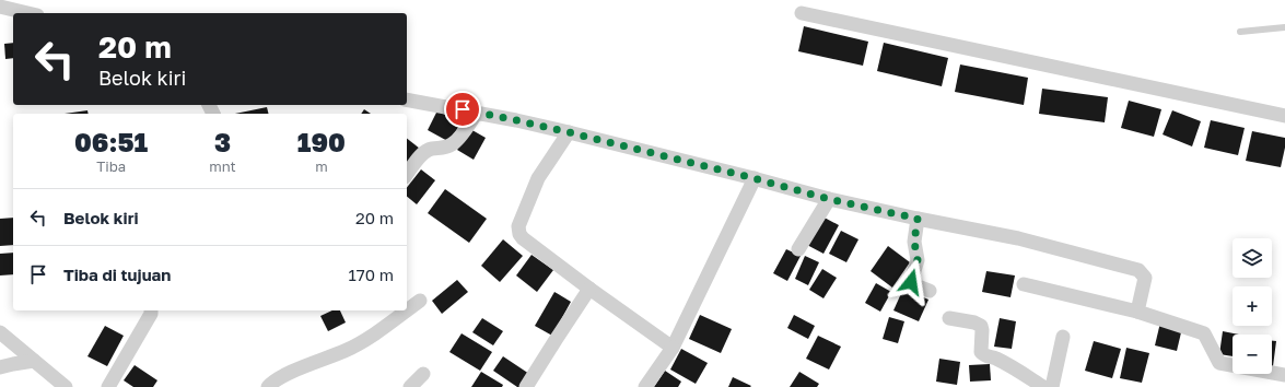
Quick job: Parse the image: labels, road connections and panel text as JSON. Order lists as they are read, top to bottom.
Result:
{
  "page": {
    "turn": ["20 m", "Belok kiri"],
    "eta": [
      "06:51",
      "Tiba",
      "3",
      "mnt",
      "190",
      "m"
    ],
    "list": [
      {
        "name": "Belok kiri",
        "value": "20 m"
      },
      {
        "name": "Tiba di tujuan",
        "value": "170 m"
      }
    ],
    "map_buttons": ["+", "−"]
  }
}
